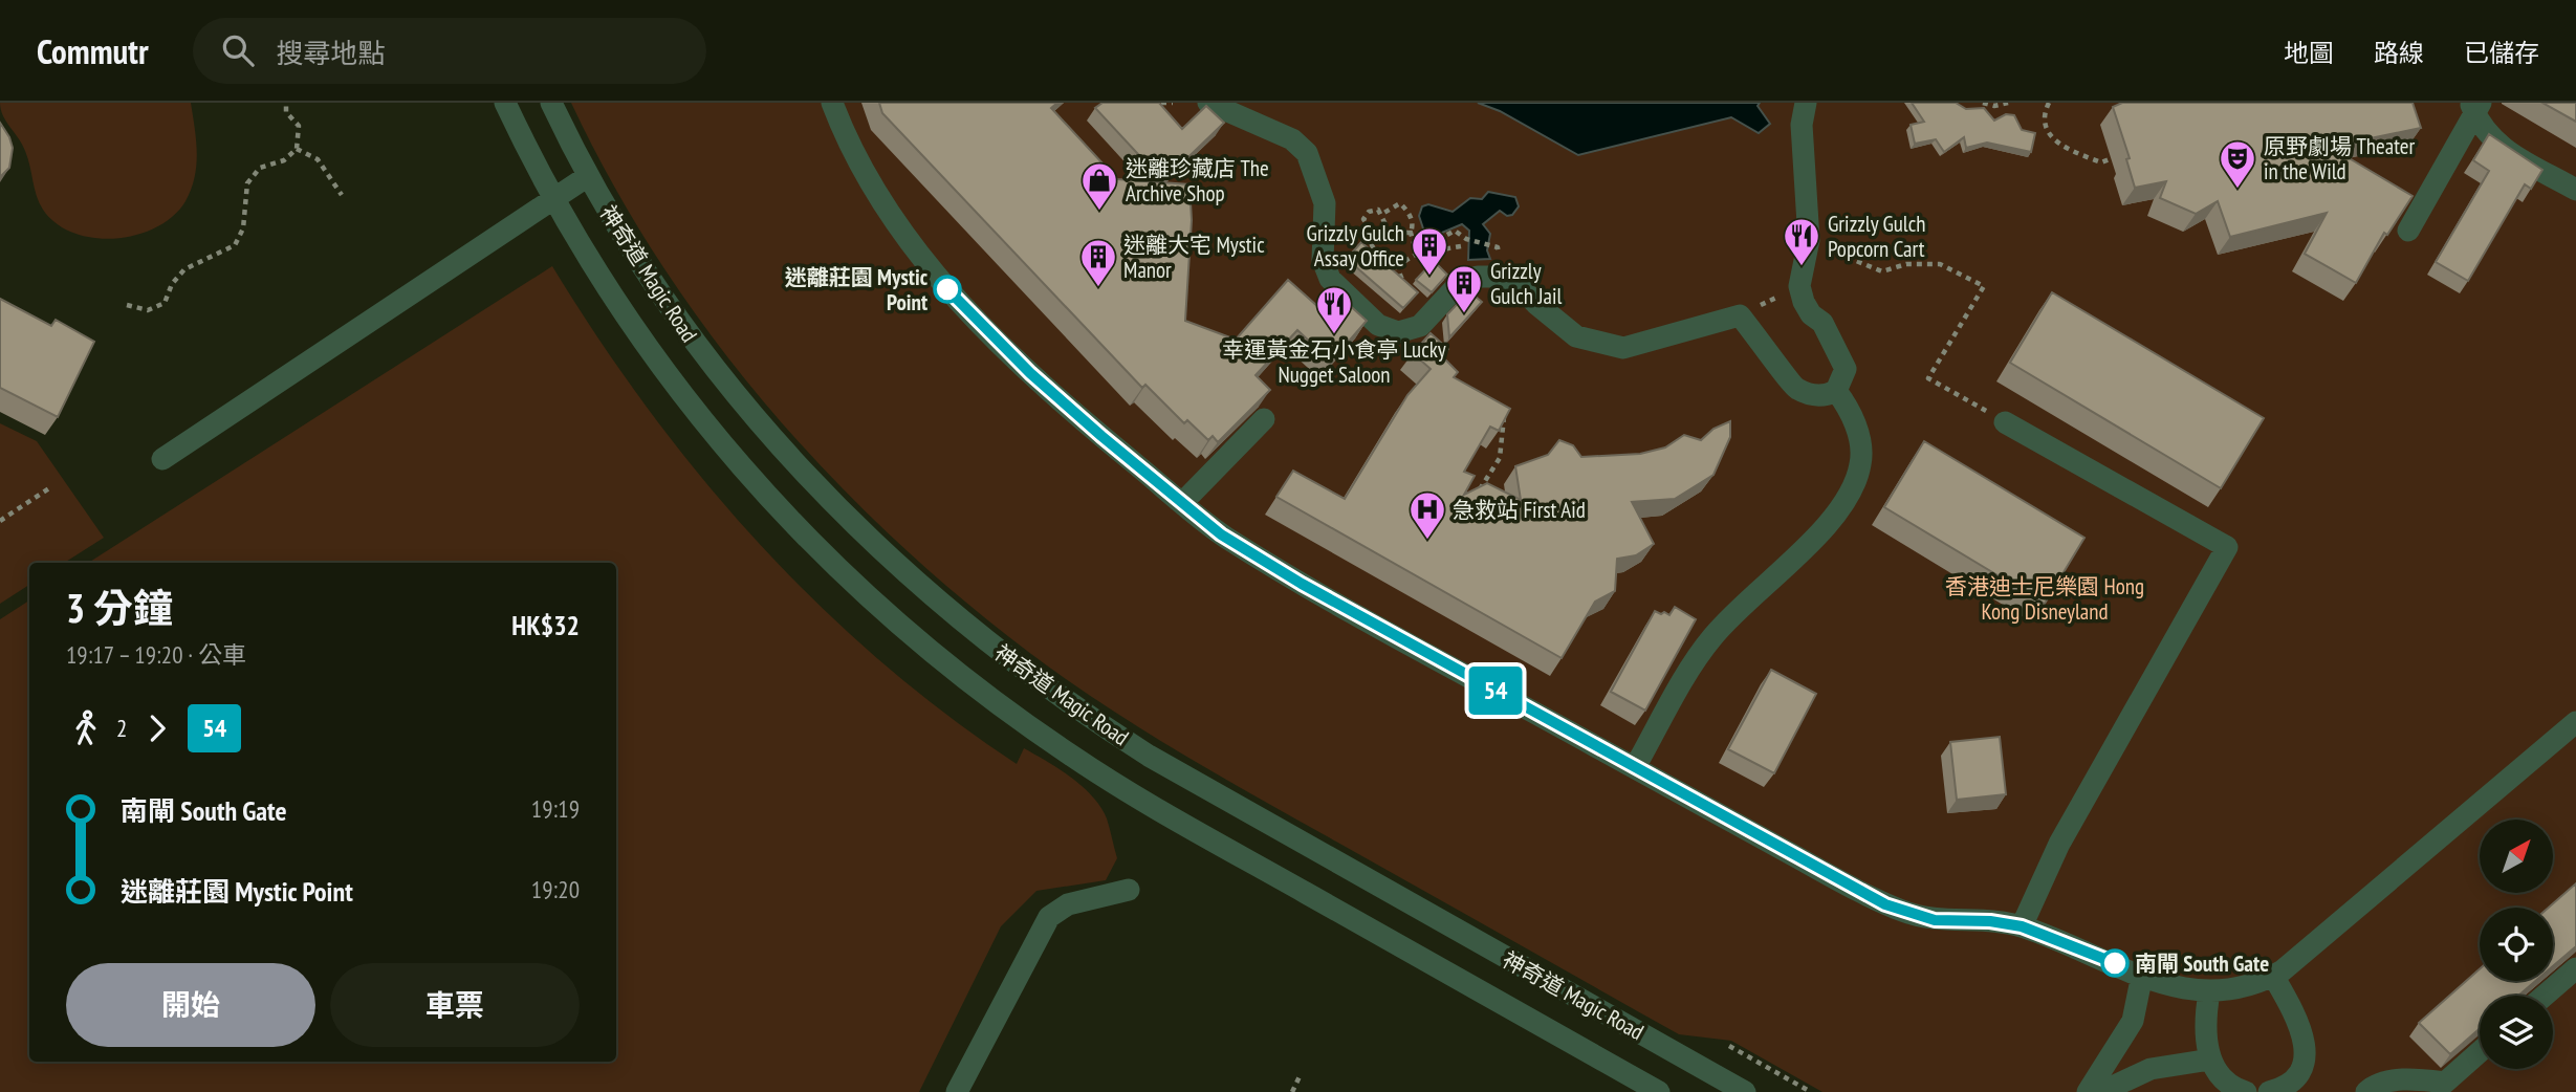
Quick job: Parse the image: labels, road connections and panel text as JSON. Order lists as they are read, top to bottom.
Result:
{
  "streets": {
    "street": ["神奇道 Magic Road"]
  },
  "parks": ["香港迪士尼樂園 Hong Kong Disneyland"],
  "places": {
    "theatre": ["原野劇場 Theater in the Wild"],
    "shop": ["迷離珍藏店 The Archive Shop"],
    "restaurant": ["Grizzly Gulch Popcorn Cart", "幸運黃金石小食亭 Lucky Nugget Saloon"],
    "building": ["Grizzly Gulch Assay Office", "迷離大宅 Mystic Manor", "Grizzly Gulch Jail"],
    "other": ["迷離莊園 Mystic Point", "南閘 South Gate"],
    "hospital": ["急救站 First Aid"]
  },
  "lines": ["bus line 54"],
  "north": "top right",
  "page": {
    "header": "Commutr",
    "search": "搜尋地點",
    "nav": ["地圖", "路線", "已儲存"],
    "on_map": "54",
    "heading": ["3 分鐘", "19:17 – 19:20 · 公車", "HK$32"],
    "legs": ["2", "54"],
    "list": [
      {
        "name": "南閘 South Gate",
        "value": "19:19"
      },
      {
        "name": "迷離莊園 Mystic Point",
        "value": "19:20"
      }
    ],
    "buttons": ["開始", "車票"]
  }
}
